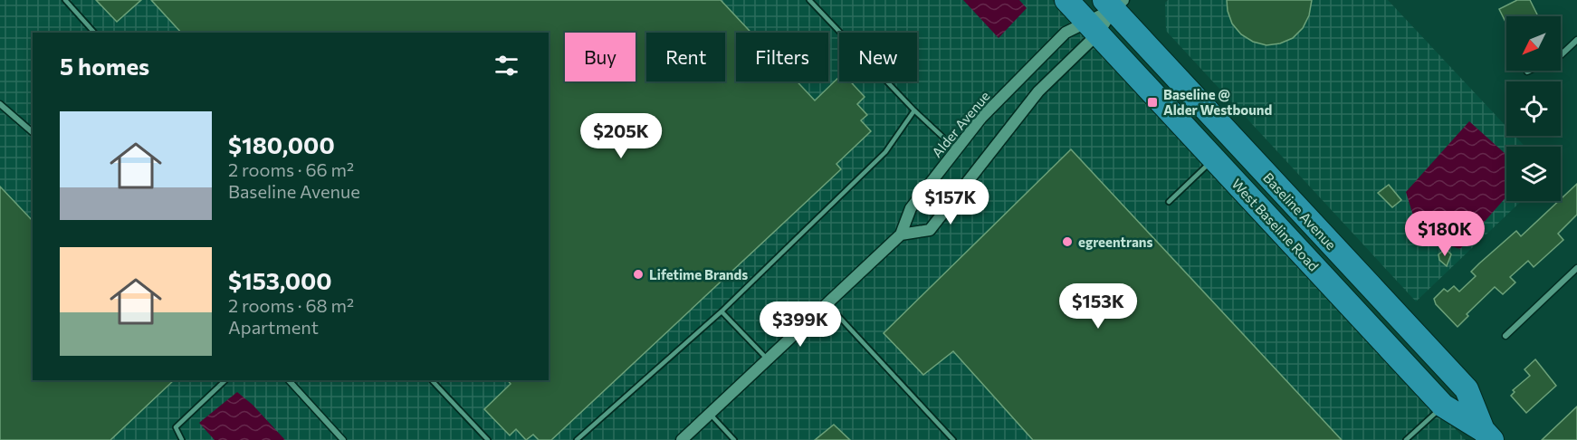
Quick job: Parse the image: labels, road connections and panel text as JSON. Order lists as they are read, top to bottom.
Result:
{
  "streets": {
    "main road": ["Alder Avenue", "Baseline Avenue", "West Baseline Road"]
  },
  "crossings": [
    ["Alder Avenue", "Baseline Avenue"],
    ["Alder Avenue", "West Baseline Road"],
    ["Baseline Avenue", "West Baseline Road"]
  ],
  "places": {
    "transit": ["Baseline @ Alder Westbound"],
    "other": ["egreentrans", "Lifetime Brands"]
  },
  "north": "bottom left",
  "page": {
    "chip": [
      "Buy",
      "Rent",
      "Filters",
      "New"
    ],
    "heading": "5 homes",
    "list": [
      {
        "name": "$180,000",
        "note": "2 rooms · 66 m² · Baseline Avenue"
      },
      {
        "name": "$153,000",
        "note": "2 rooms · 68 m² · Apartment"
      }
    ],
    "price": [
      "$205K",
      "$157K",
      "$180K",
      "$153K",
      "$399K"
    ]
  }
}
